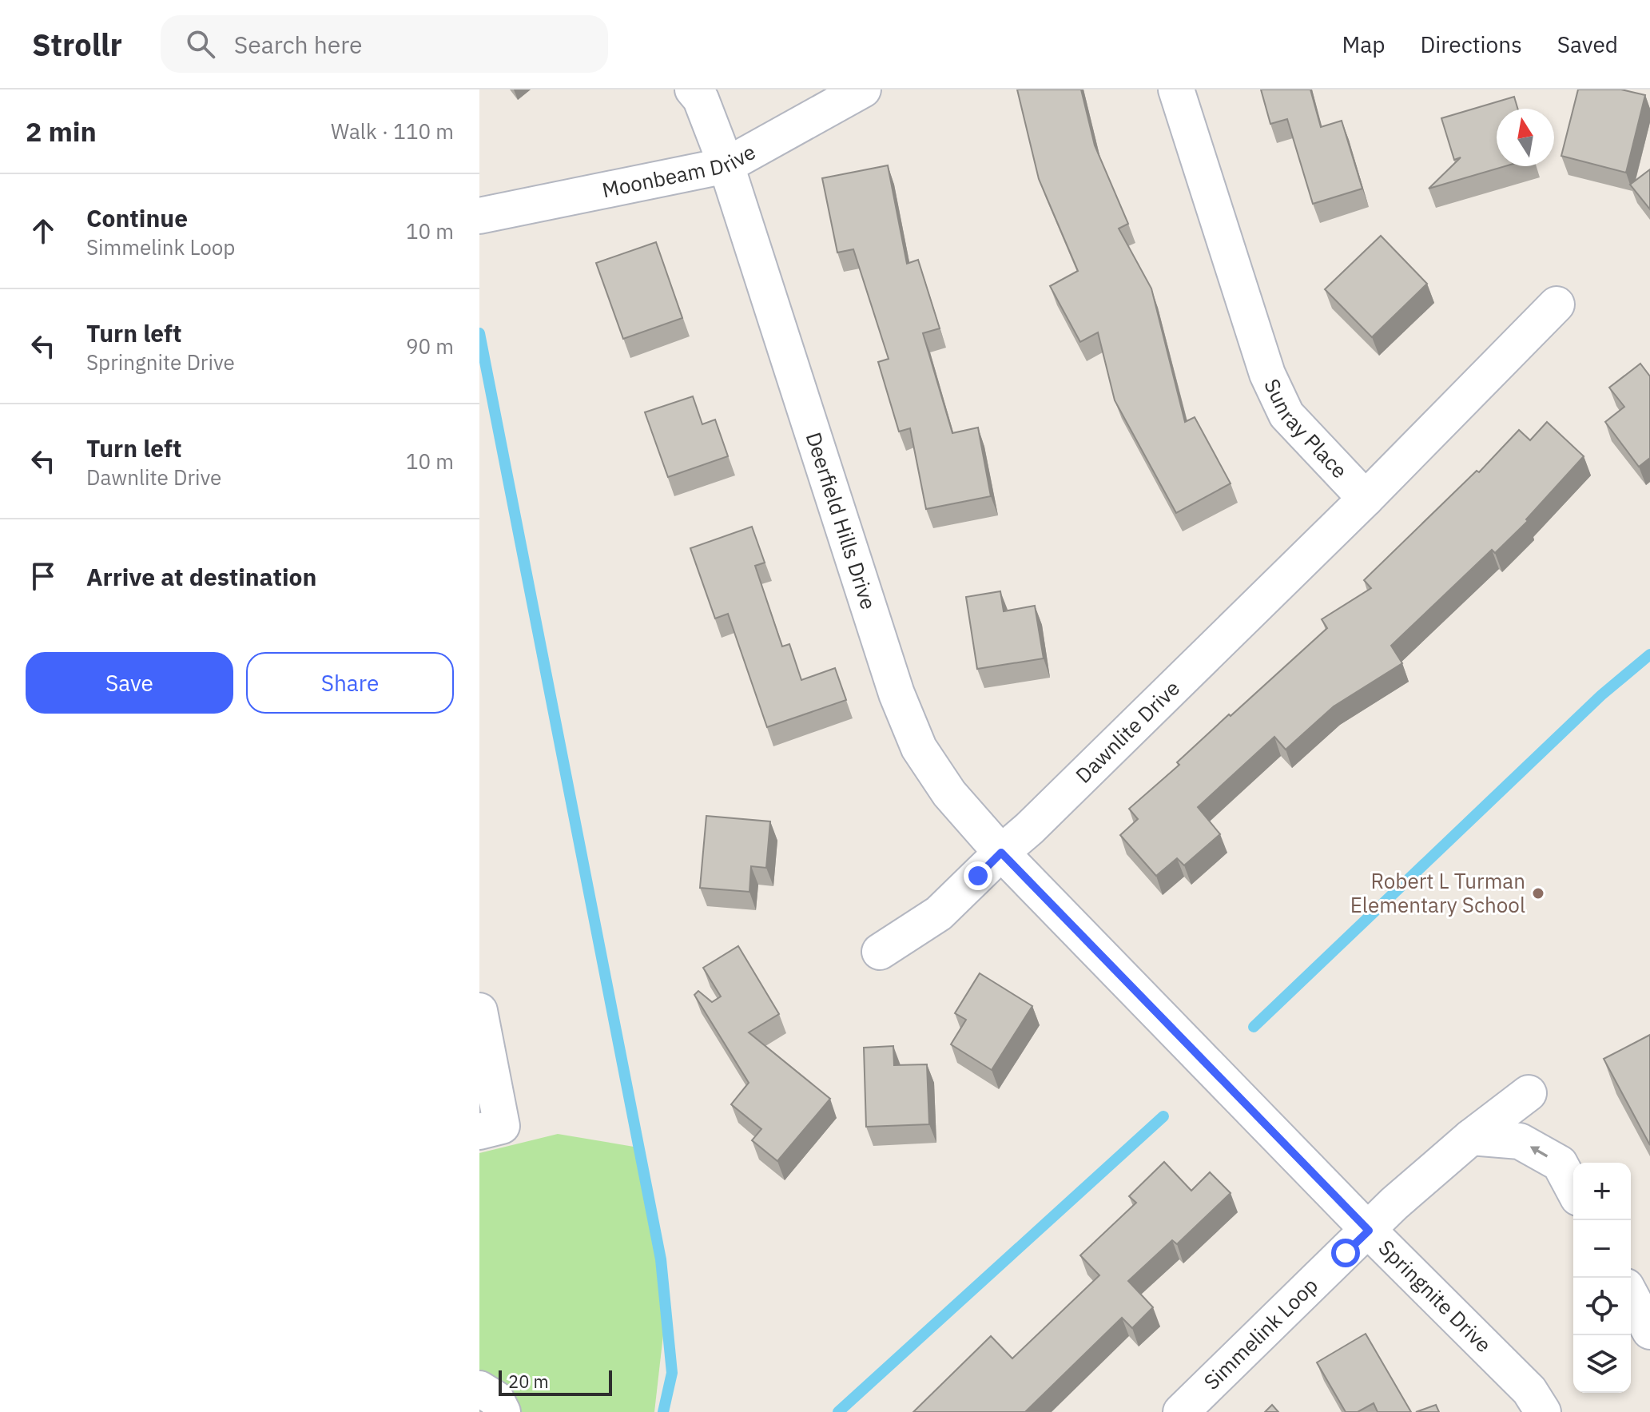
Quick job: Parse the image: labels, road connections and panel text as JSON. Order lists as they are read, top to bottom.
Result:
{
  "streets": {
    "street": [
      "Moonbeam Drive",
      "Sunray Place",
      "Deerfield Hills Drive",
      "Dawnlite Drive",
      "Springnite Drive",
      "Simmelink Loop"
    ]
  },
  "crossings": [
    ["Moonbeam Drive", "Deerfield Hills Drive"],
    ["Sunray Place", "Dawnlite Drive"],
    ["Deerfield Hills Drive", "Dawnlite Drive"],
    ["Deerfield Hills Drive", "Springnite Drive"],
    ["Dawnlite Drive", "Springnite Drive"],
    ["Springnite Drive", "Simmelink Loop"]
  ],
  "places": ["Robert L Turman Elementary School"],
  "scale_bar": "20 m",
  "north": "top",
  "page": {
    "header": "Strollr",
    "search": "Search here",
    "nav": ["Map", "Directions", "Saved"],
    "heading": ["2 min", "Walk · 110 m"],
    "list": [
      ["Continue", "Simmelink Loop", "10 m"],
      ["Turn left", "Springnite Drive", "90 m"],
      ["Turn left", "Dawnlite Drive", "10 m"],
      "Arrive at destination"
    ],
    "buttons": ["Save", "Share"],
    "map_buttons": ["+", "−"],
    "scale": "20 m"
  }
}
